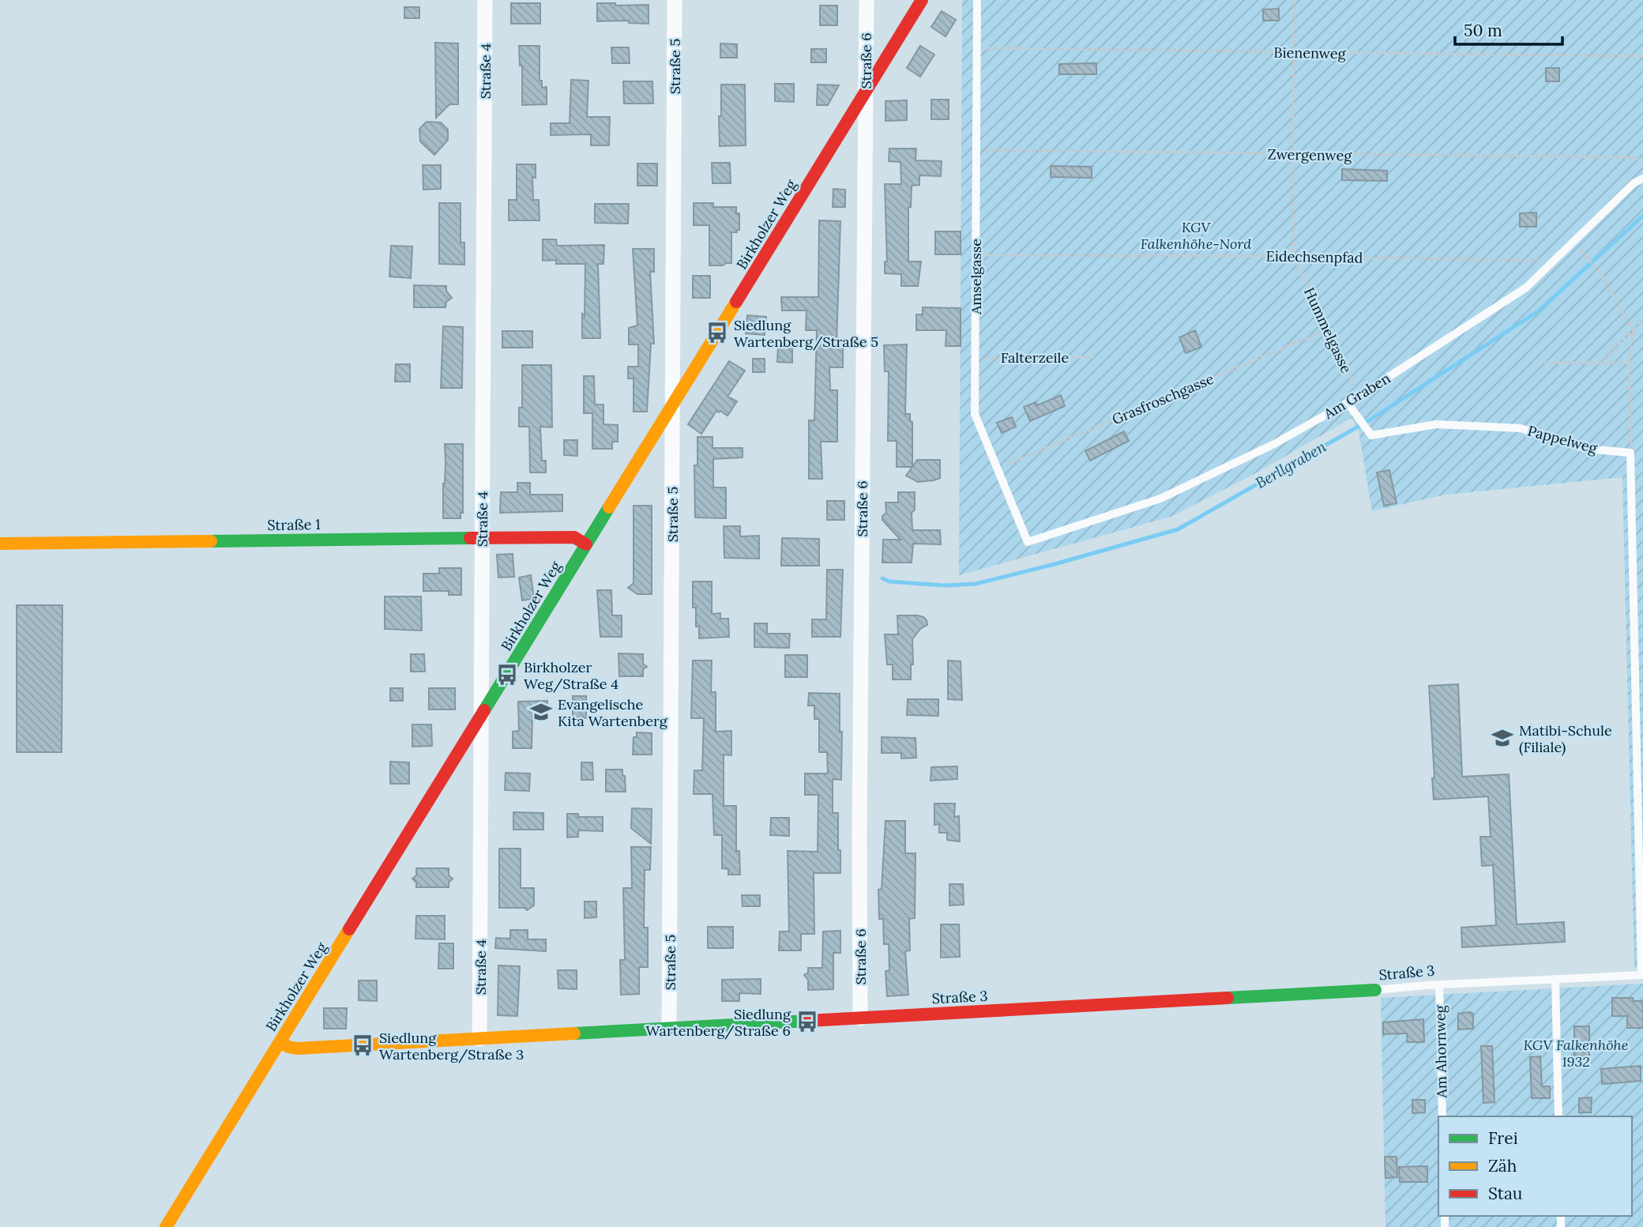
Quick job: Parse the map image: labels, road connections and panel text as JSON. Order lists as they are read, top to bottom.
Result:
{
  "streets": {
    "street": [
      "Straße 6",
      "Straße 5",
      "Straße 4",
      "Birkholzer Weg",
      "Straße 1",
      "Straße 3"
    ],
    "lane": [
      "Amselgasse",
      "Am Graben",
      "Pappelweg",
      "Am Ahornweg"
    ],
    "path": [
      "Bienenweg",
      "Zwergenweg",
      "Eidechsenpfad",
      "Hummelgasse",
      "Falterzeile",
      "Grasfroschgasse"
    ]
  },
  "crossings": [
    ["Bienenweg", "Amselgasse"],
    ["Bienenweg", "Hummelgasse"],
    ["Straße 6", "Birkholzer Weg"],
    ["Straße 6", "Straße 3"],
    ["Straße 5", "Birkholzer Weg"],
    ["Straße 5", "Straße 3"],
    ["Straße 4", "Birkholzer Weg"],
    ["Straße 4", "Straße 1"],
    ["Straße 4", "Straße 3"],
    ["Zwergenweg", "Amselgasse"],
    ["Zwergenweg", "Hummelgasse"],
    ["Birkholzer Weg", "Straße 1"],
    ["Birkholzer Weg", "Straße 3"],
    ["Eidechsenpfad", "Amselgasse"],
    ["Eidechsenpfad", "Hummelgasse"],
    ["Eidechsenpfad", "Am Graben"],
    ["Amselgasse", "Falterzeile"],
    ["Amselgasse", "Am Graben"],
    ["Amselgasse", "Grasfroschgasse"],
    ["Hummelgasse", "Am Graben"],
    ["Hummelgasse", "Grasfroschgasse"],
    ["Am Graben", "Pappelweg"],
    ["Straße 3", "Am Ahornweg"]
  ],
  "water": ["Berllgraben"],
  "parks": ["KGV Falkenhöhe-Nord", "KGV Falkenhöhe 1932"],
  "places": {
    "bus stop": [
      "Siedlung Wartenberg/Straße 5",
      "Birkholzer Weg/Straße 4",
      "Siedlung Wartenberg/Straße 6",
      "Siedlung Wartenberg/Straße 3"
    ],
    "school or university": ["Evangelische Kita Wartenberg", "Matibi-Schule (Filiale)"]
  },
  "legend": ["Frei", "Zäh", "Stau"],
  "scale_bar": "50 m"
}
